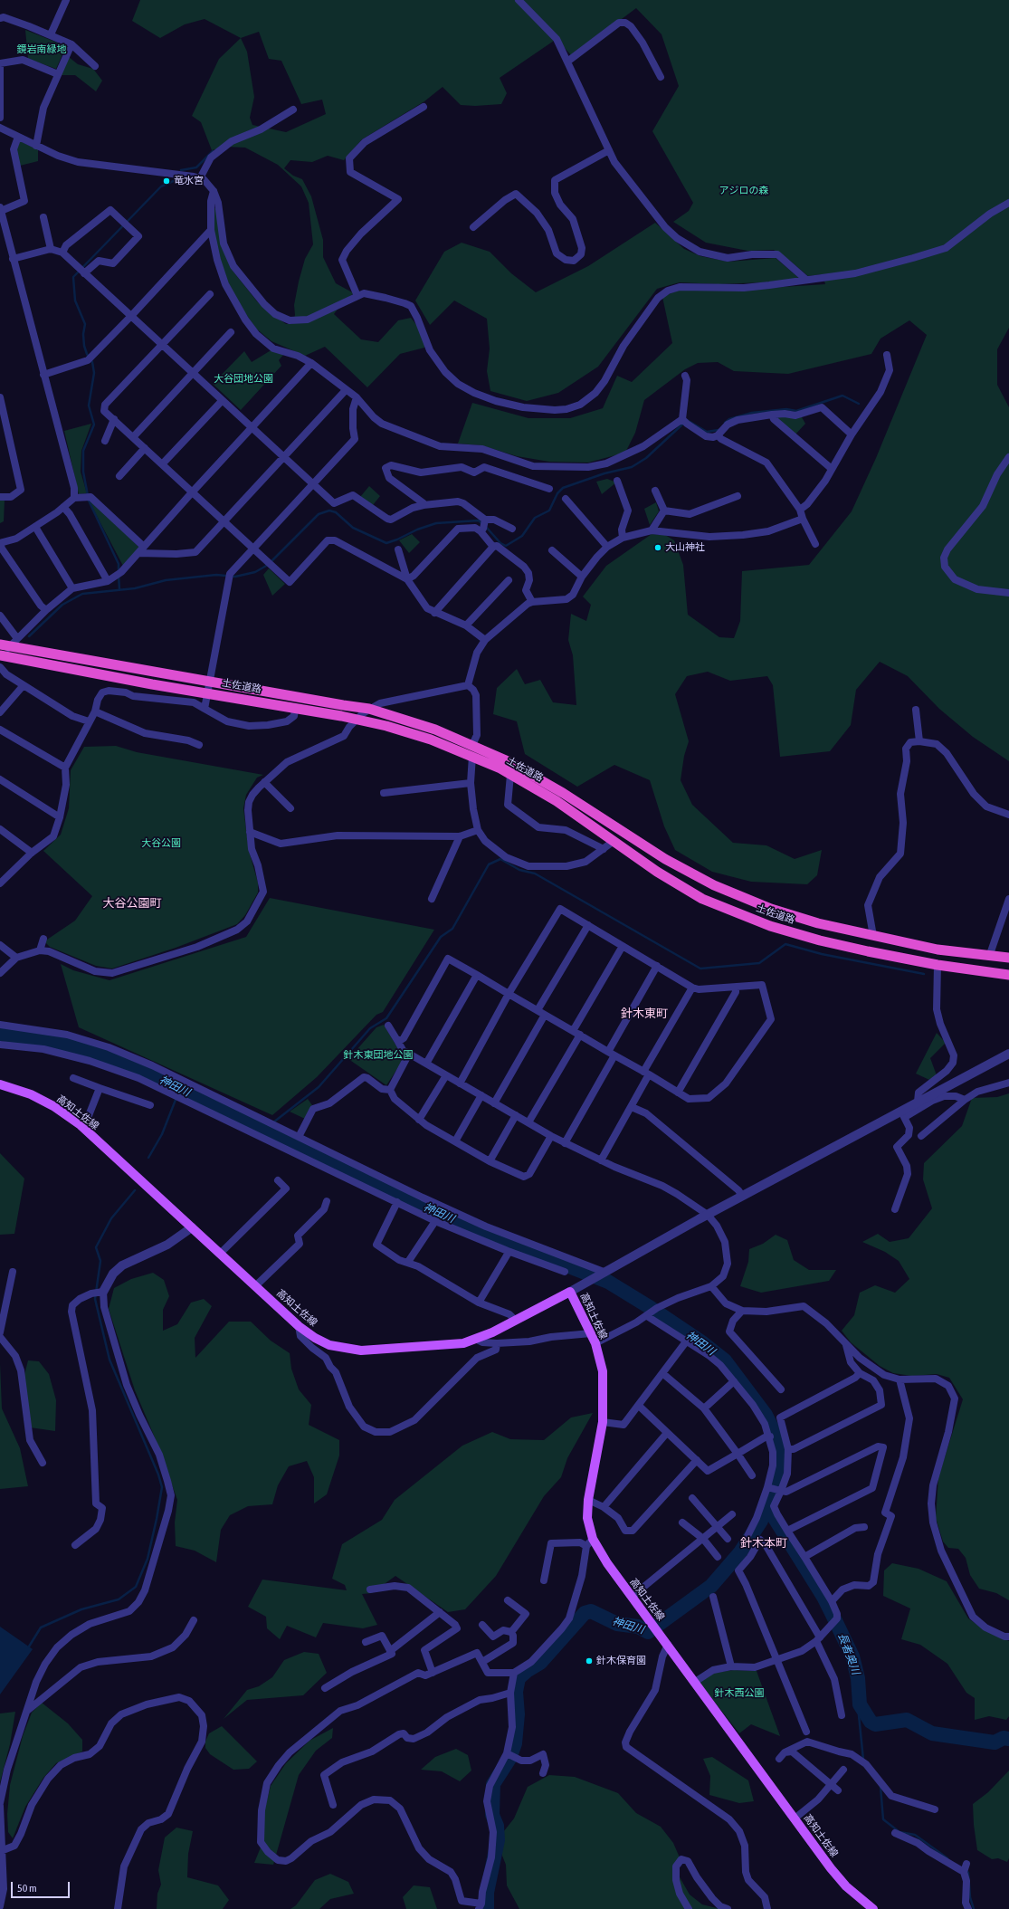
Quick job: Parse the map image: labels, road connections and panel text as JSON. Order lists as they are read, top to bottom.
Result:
{
  "streets": {
    "highway": ["土佐道路"],
    "main road": ["高知土佐線"]
  },
  "districts": ["大谷公園町", "針木東町", "針木本町"],
  "water": ["神田川", "長者奥川"],
  "parks": [
    "鏡岩南緑地",
    "アジロの森",
    "大谷団地公園",
    "大谷公園",
    "針木東団地公園",
    "針木西公園"
  ],
  "places": ["竜水宮", "大山神社", "針木保育園"],
  "scale_bar": "50 m"
}
